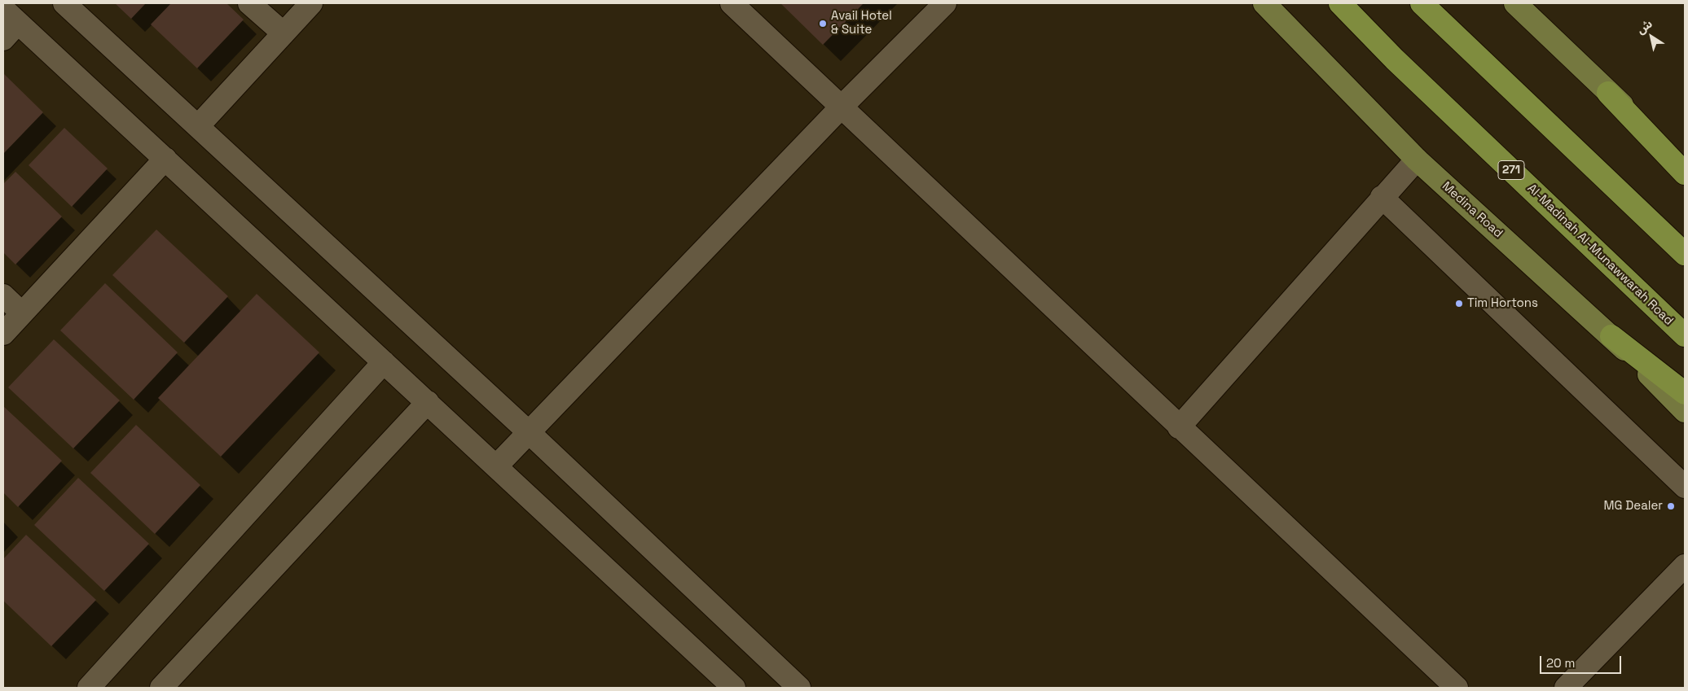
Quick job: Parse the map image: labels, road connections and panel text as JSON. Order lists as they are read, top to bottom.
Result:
{
  "streets": {
    "highway": ["271", "Al-Madinah Al-Munawwarah Road"],
    "main road": ["Medina Road"]
  },
  "places": ["Avail Hotel & Suite", "Tim Hortons", "MG Dealer"],
  "scale_bar": "20 m",
  "north": "top left"
}
